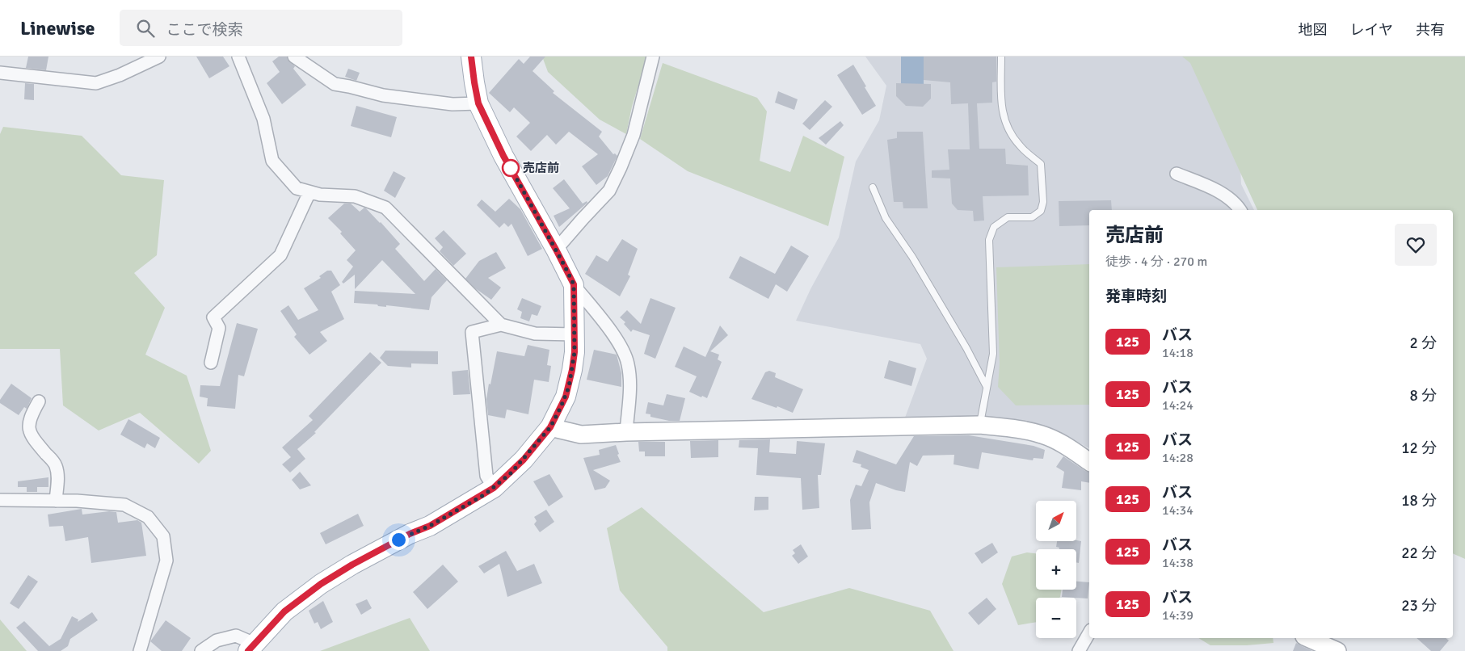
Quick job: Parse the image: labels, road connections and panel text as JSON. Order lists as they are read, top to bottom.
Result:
{
  "places": ["売店前"],
  "lines": ["bus line 125"],
  "north": "top right",
  "page": {
    "header": "Linewise",
    "search": "ここで検索",
    "nav": ["地図", "レイヤ", "共有"],
    "heading": [
      ["売店前", "徒歩 · 4 分 · 270 m"],
      "発車時刻"
    ],
    "list": [
      {
        "mark": "125",
        "name": "バス",
        "note": "14:18",
        "value": "2 分"
      },
      {
        "mark": "125",
        "name": "バス",
        "note": "14:24",
        "value": "8 分"
      },
      {
        "mark": "125",
        "name": "バス",
        "note": "14:28",
        "value": "12 分"
      },
      {
        "mark": "125",
        "name": "バス",
        "note": "14:34",
        "value": "18 分"
      },
      {
        "mark": "125",
        "name": "バス",
        "note": "14:38",
        "value": "22 分"
      },
      {
        "mark": "125",
        "name": "バス",
        "note": "14:39",
        "value": "23 分"
      }
    ],
    "map_buttons": ["+", "−"]
  }
}
